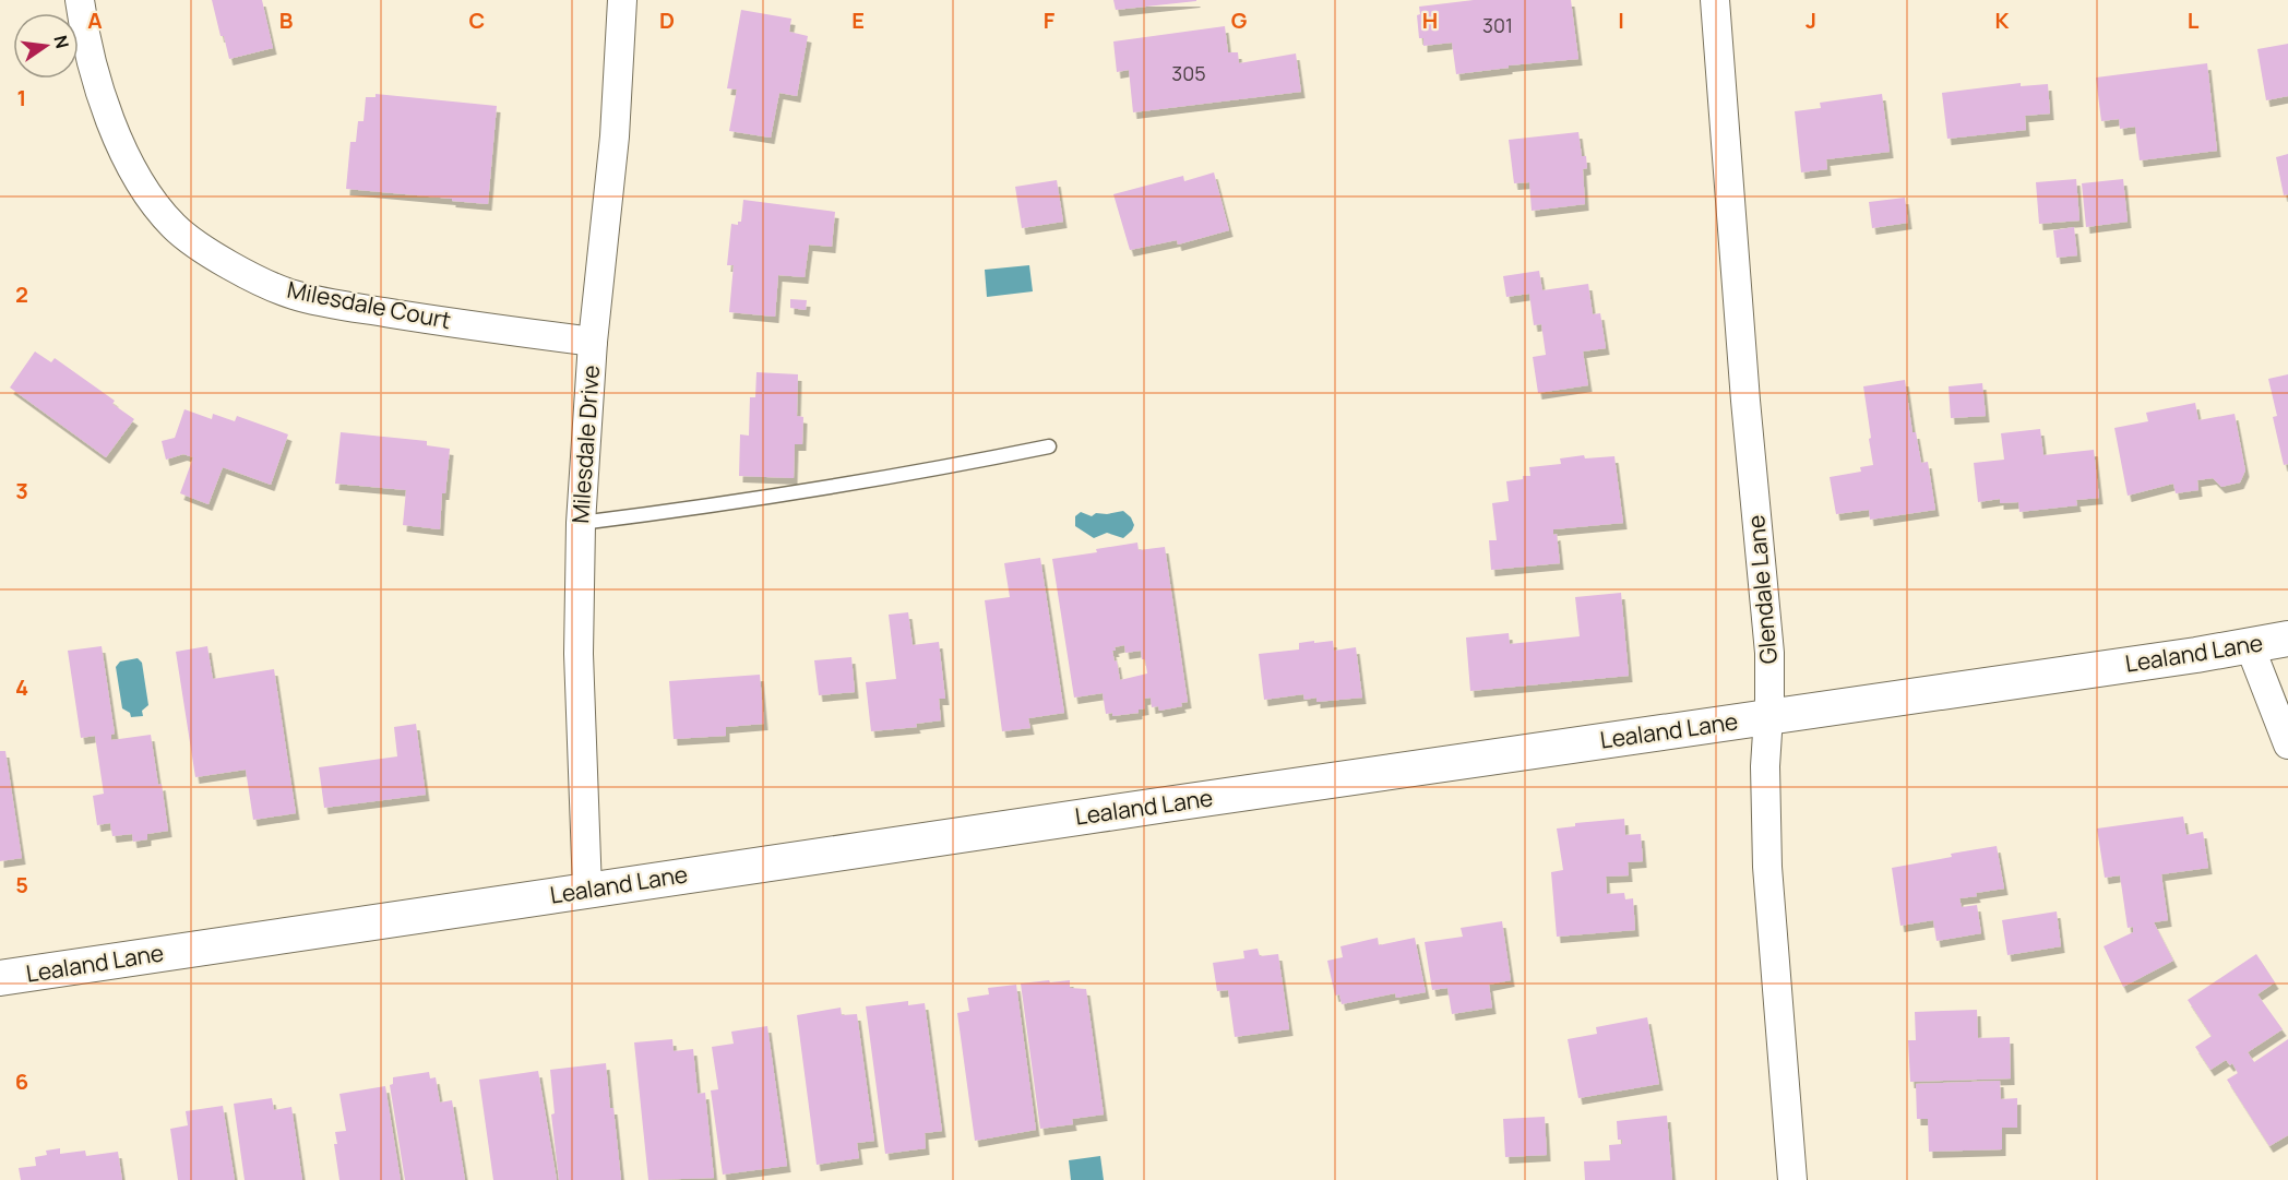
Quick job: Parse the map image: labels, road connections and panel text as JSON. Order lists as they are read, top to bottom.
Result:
{
  "streets": {
    "street": [
      "Milesdale Court",
      "Milesdale Drive",
      "Glendale Lane",
      "Lealand Lane"
    ]
  },
  "crossings": [
    ["Milesdale Court", "Milesdale Drive"],
    ["Milesdale Drive", "Lealand Lane"],
    ["Glendale Lane", "Lealand Lane"]
  ],
  "house_numbers": ["301", "305"],
  "north": "right",
  "grid": {
    "columns": [
      "A",
      "B",
      "C",
      "D",
      "E",
      "F",
      "G",
      "H",
      "I",
      "J",
      "K",
      "L"
    ],
    "rows": [
      "1",
      "2",
      "3",
      "4",
      "5",
      "6"
    ]
  }
}
